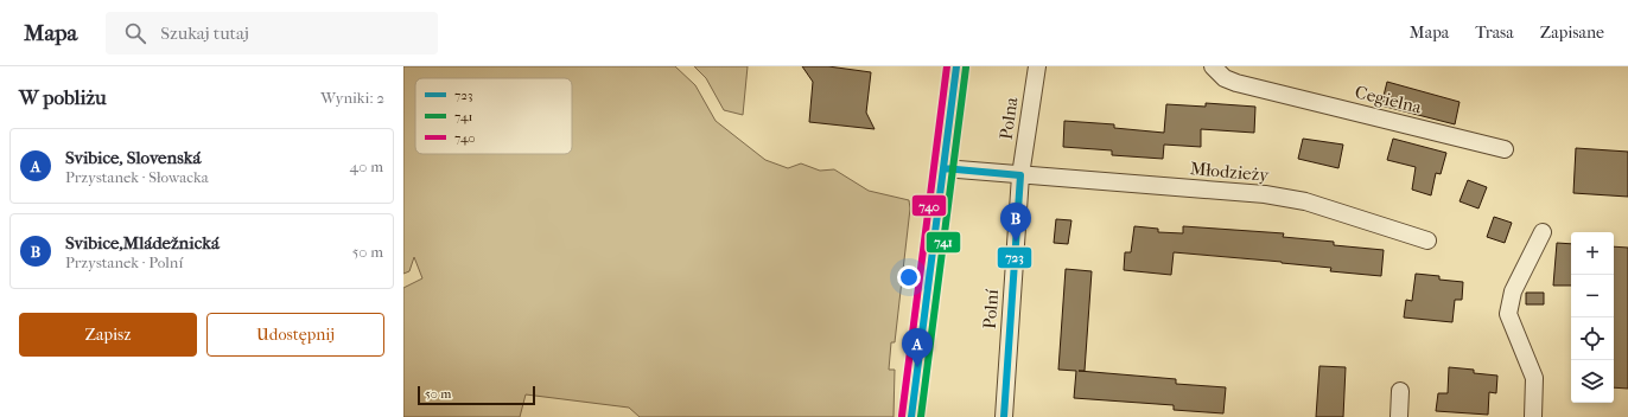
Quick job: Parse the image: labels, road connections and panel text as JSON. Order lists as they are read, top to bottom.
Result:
{
  "streets": {
    "street": [
      "Cegielna",
      "Polna",
      "Młodzieży",
      "Polní"
    ]
  },
  "crossings": [
    ["Polna", "Młodzieży"],
    ["Polna", "Polní"],
    ["Młodzieży", "Polní"]
  ],
  "lines": ["transit line 723", "transit line 740", "transit line 741"],
  "legend": ["723", "741", "740"],
  "scale_bar": "50 m",
  "page": {
    "header": "Mapa",
    "search": "Szukaj tutaj",
    "nav": ["Mapa", "Trasa", "Zapisane"],
    "heading": ["W pobliżu", "Wyniki: 2"],
    "list": [
      {
        "mark": "A",
        "name": "Svibice, Slovenská",
        "note": "Przystanek · Słowacka",
        "value": "40 m"
      },
      {
        "mark": "B",
        "name": "Svibice,Mládežnická",
        "note": "Przystanek · Polní",
        "value": "50 m"
      }
    ],
    "pins": ["B", "A"],
    "map_buttons": ["+", "−"],
    "buttons": ["Zapisz", "Udostępnij"],
    "scale": "50 m"
  }
}
